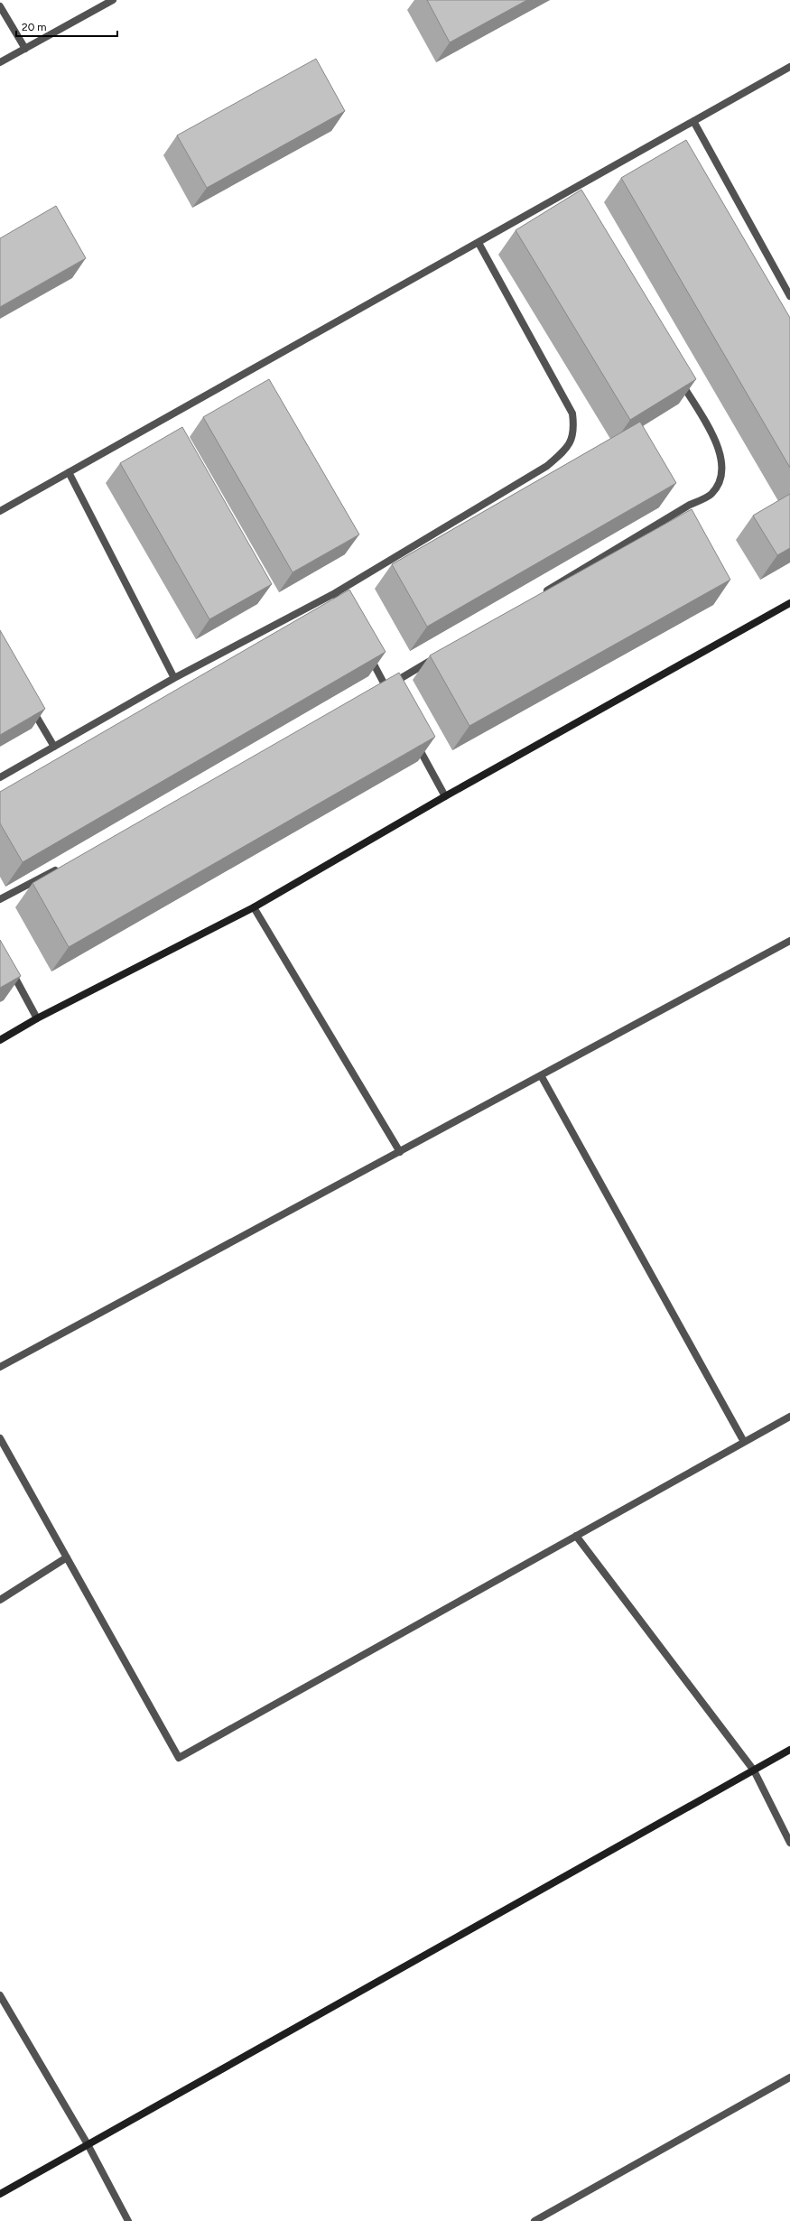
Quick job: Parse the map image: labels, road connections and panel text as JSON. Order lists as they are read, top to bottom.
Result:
{
  "scale_bar": "20 m"
}
